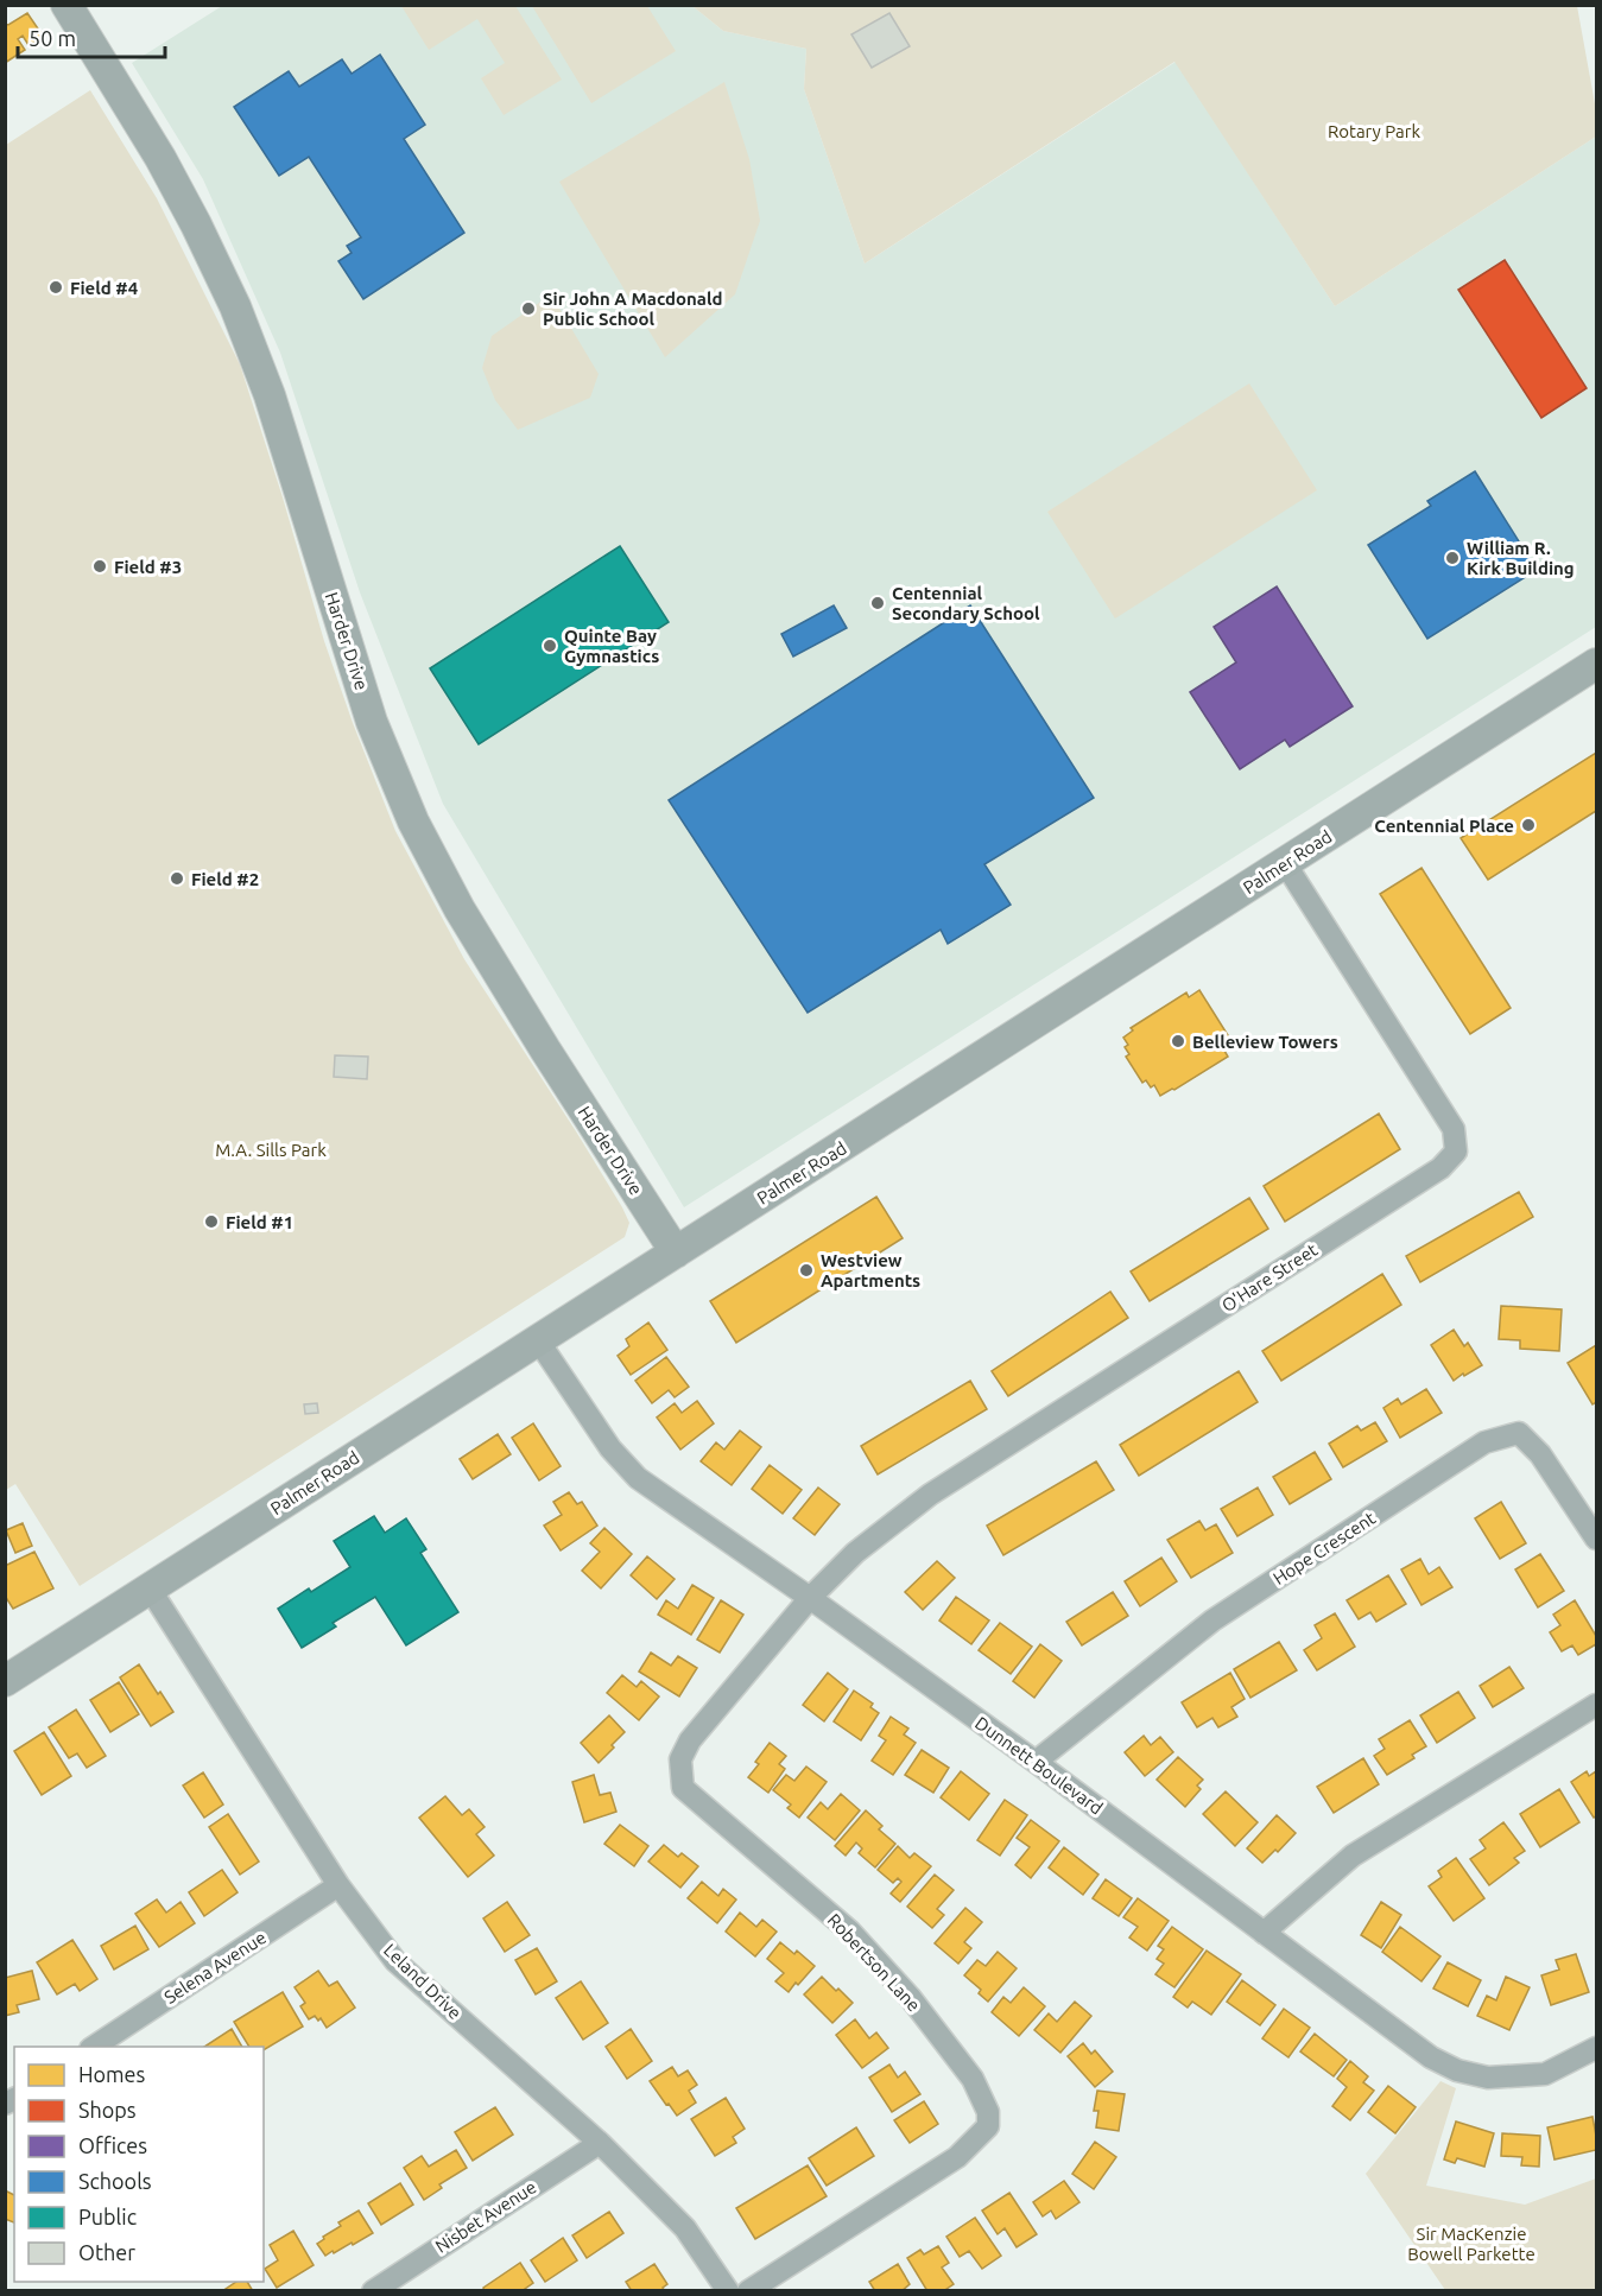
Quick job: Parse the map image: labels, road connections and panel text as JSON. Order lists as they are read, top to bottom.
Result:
{
  "streets": {
    "street": [
      "Harder Drive",
      "Palmer Road",
      "O'Hare Street",
      "Hope Crescent",
      "Dunnett Boulevard",
      "Robertson Lane",
      "Selena Avenue",
      "Leland Drive",
      "Nisbet Avenue"
    ]
  },
  "crossings": [
    ["Harder Drive", "Palmer Road"],
    ["Palmer Road", "O'Hare Street"],
    ["Palmer Road", "Dunnett Boulevard"],
    ["Palmer Road", "Leland Drive"],
    ["O'Hare Street", "Dunnett Boulevard"],
    ["O'Hare Street", "Robertson Lane"],
    ["Hope Crescent", "Dunnett Boulevard"],
    ["Dunnett Boulevard", "Robertson Lane"],
    ["Selena Avenue", "Leland Drive"],
    ["Leland Drive", "Nisbet Avenue"]
  ],
  "parks": ["Rotary Park", "M.A. Sills Park", "Sir MacKenzie Bowell Parkette"],
  "places": [
    "Field #4",
    "Sir John A Macdonald Public School",
    "William R. Kirk Building",
    "Field #3",
    "Centennial Secondary School",
    "Quinte Bay Gymnastics",
    "Centennial Place",
    "Field #2",
    "Belleview Towers",
    "Field #1",
    "Westview Apartments"
  ],
  "legend": [
    "Homes",
    "Shops",
    "Offices",
    "Schools",
    "Public",
    "Other"
  ],
  "scale_bar": "50 m"
}
